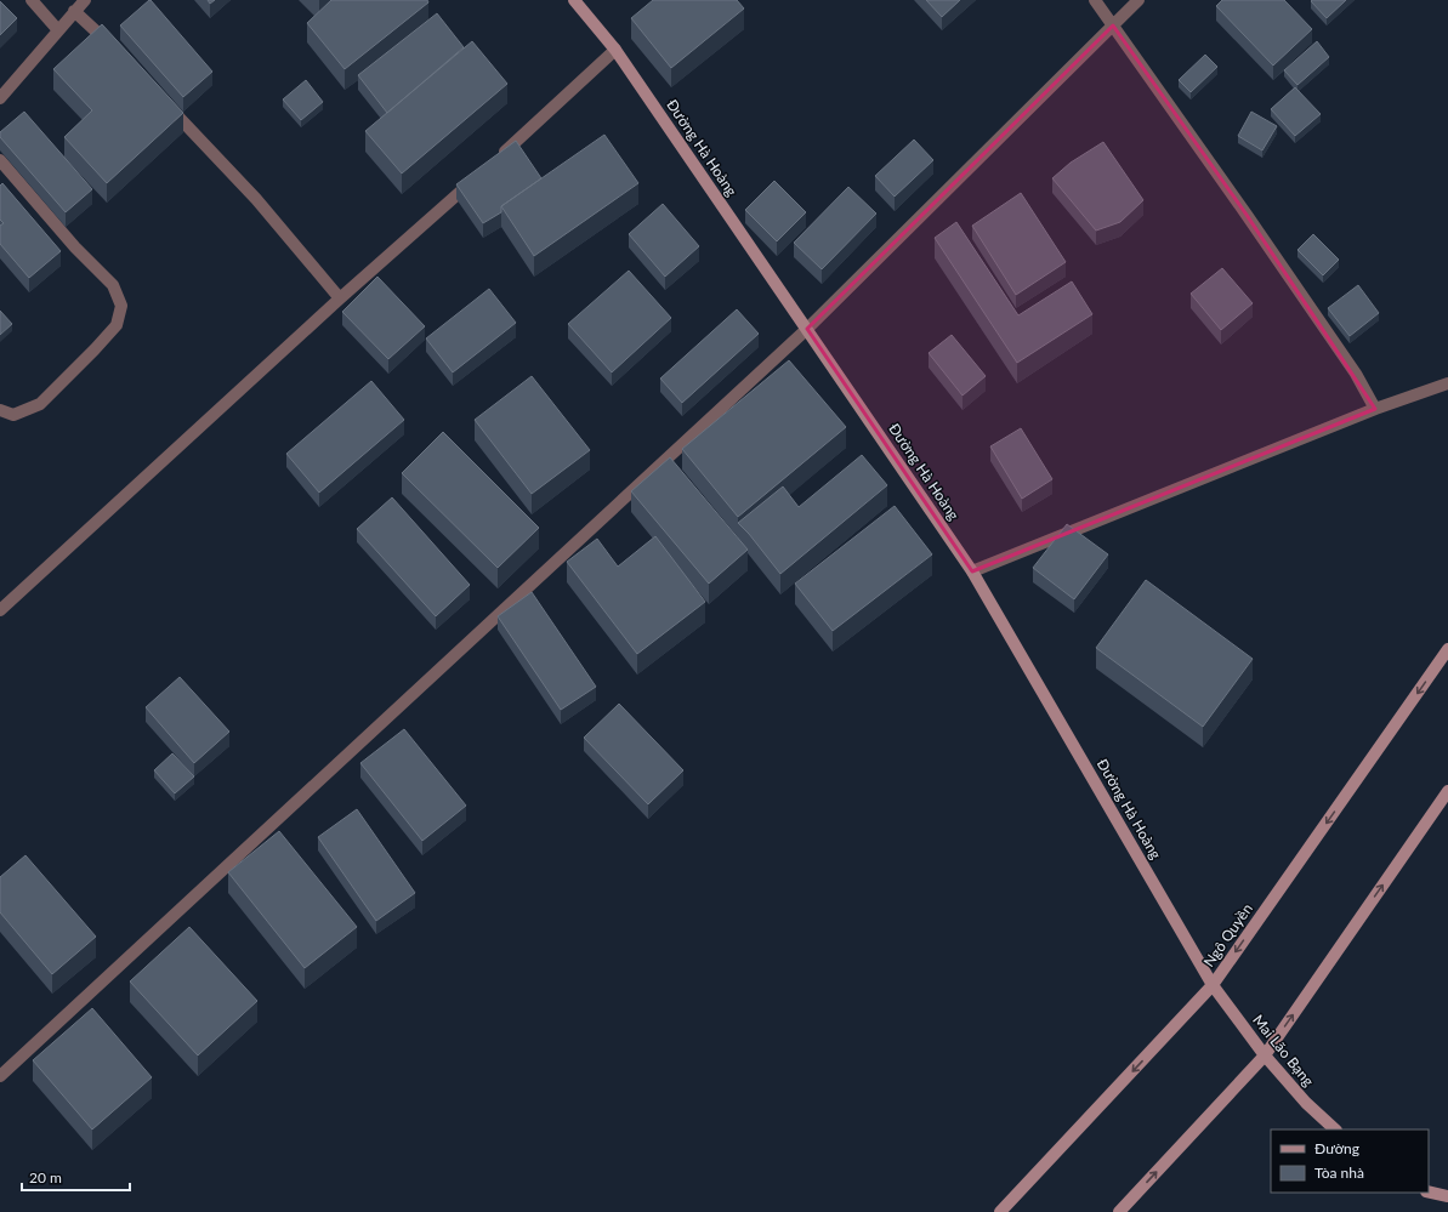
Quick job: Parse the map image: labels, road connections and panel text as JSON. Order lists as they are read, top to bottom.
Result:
{
  "streets": {
    "street": ["Đường Hà Hoàng", "Ngô Quyền", "Mai Lão Bạng"]
  },
  "crossings": [
    ["Đường Hà Hoàng", "Ngô Quyền"],
    ["Đường Hà Hoàng", "Mai Lão Bạng"],
    ["Ngô Quyền", "Mai Lão Bạng"]
  ],
  "legend": ["Đường", "Tòa nhà"],
  "scale_bar": "20 m"
}
